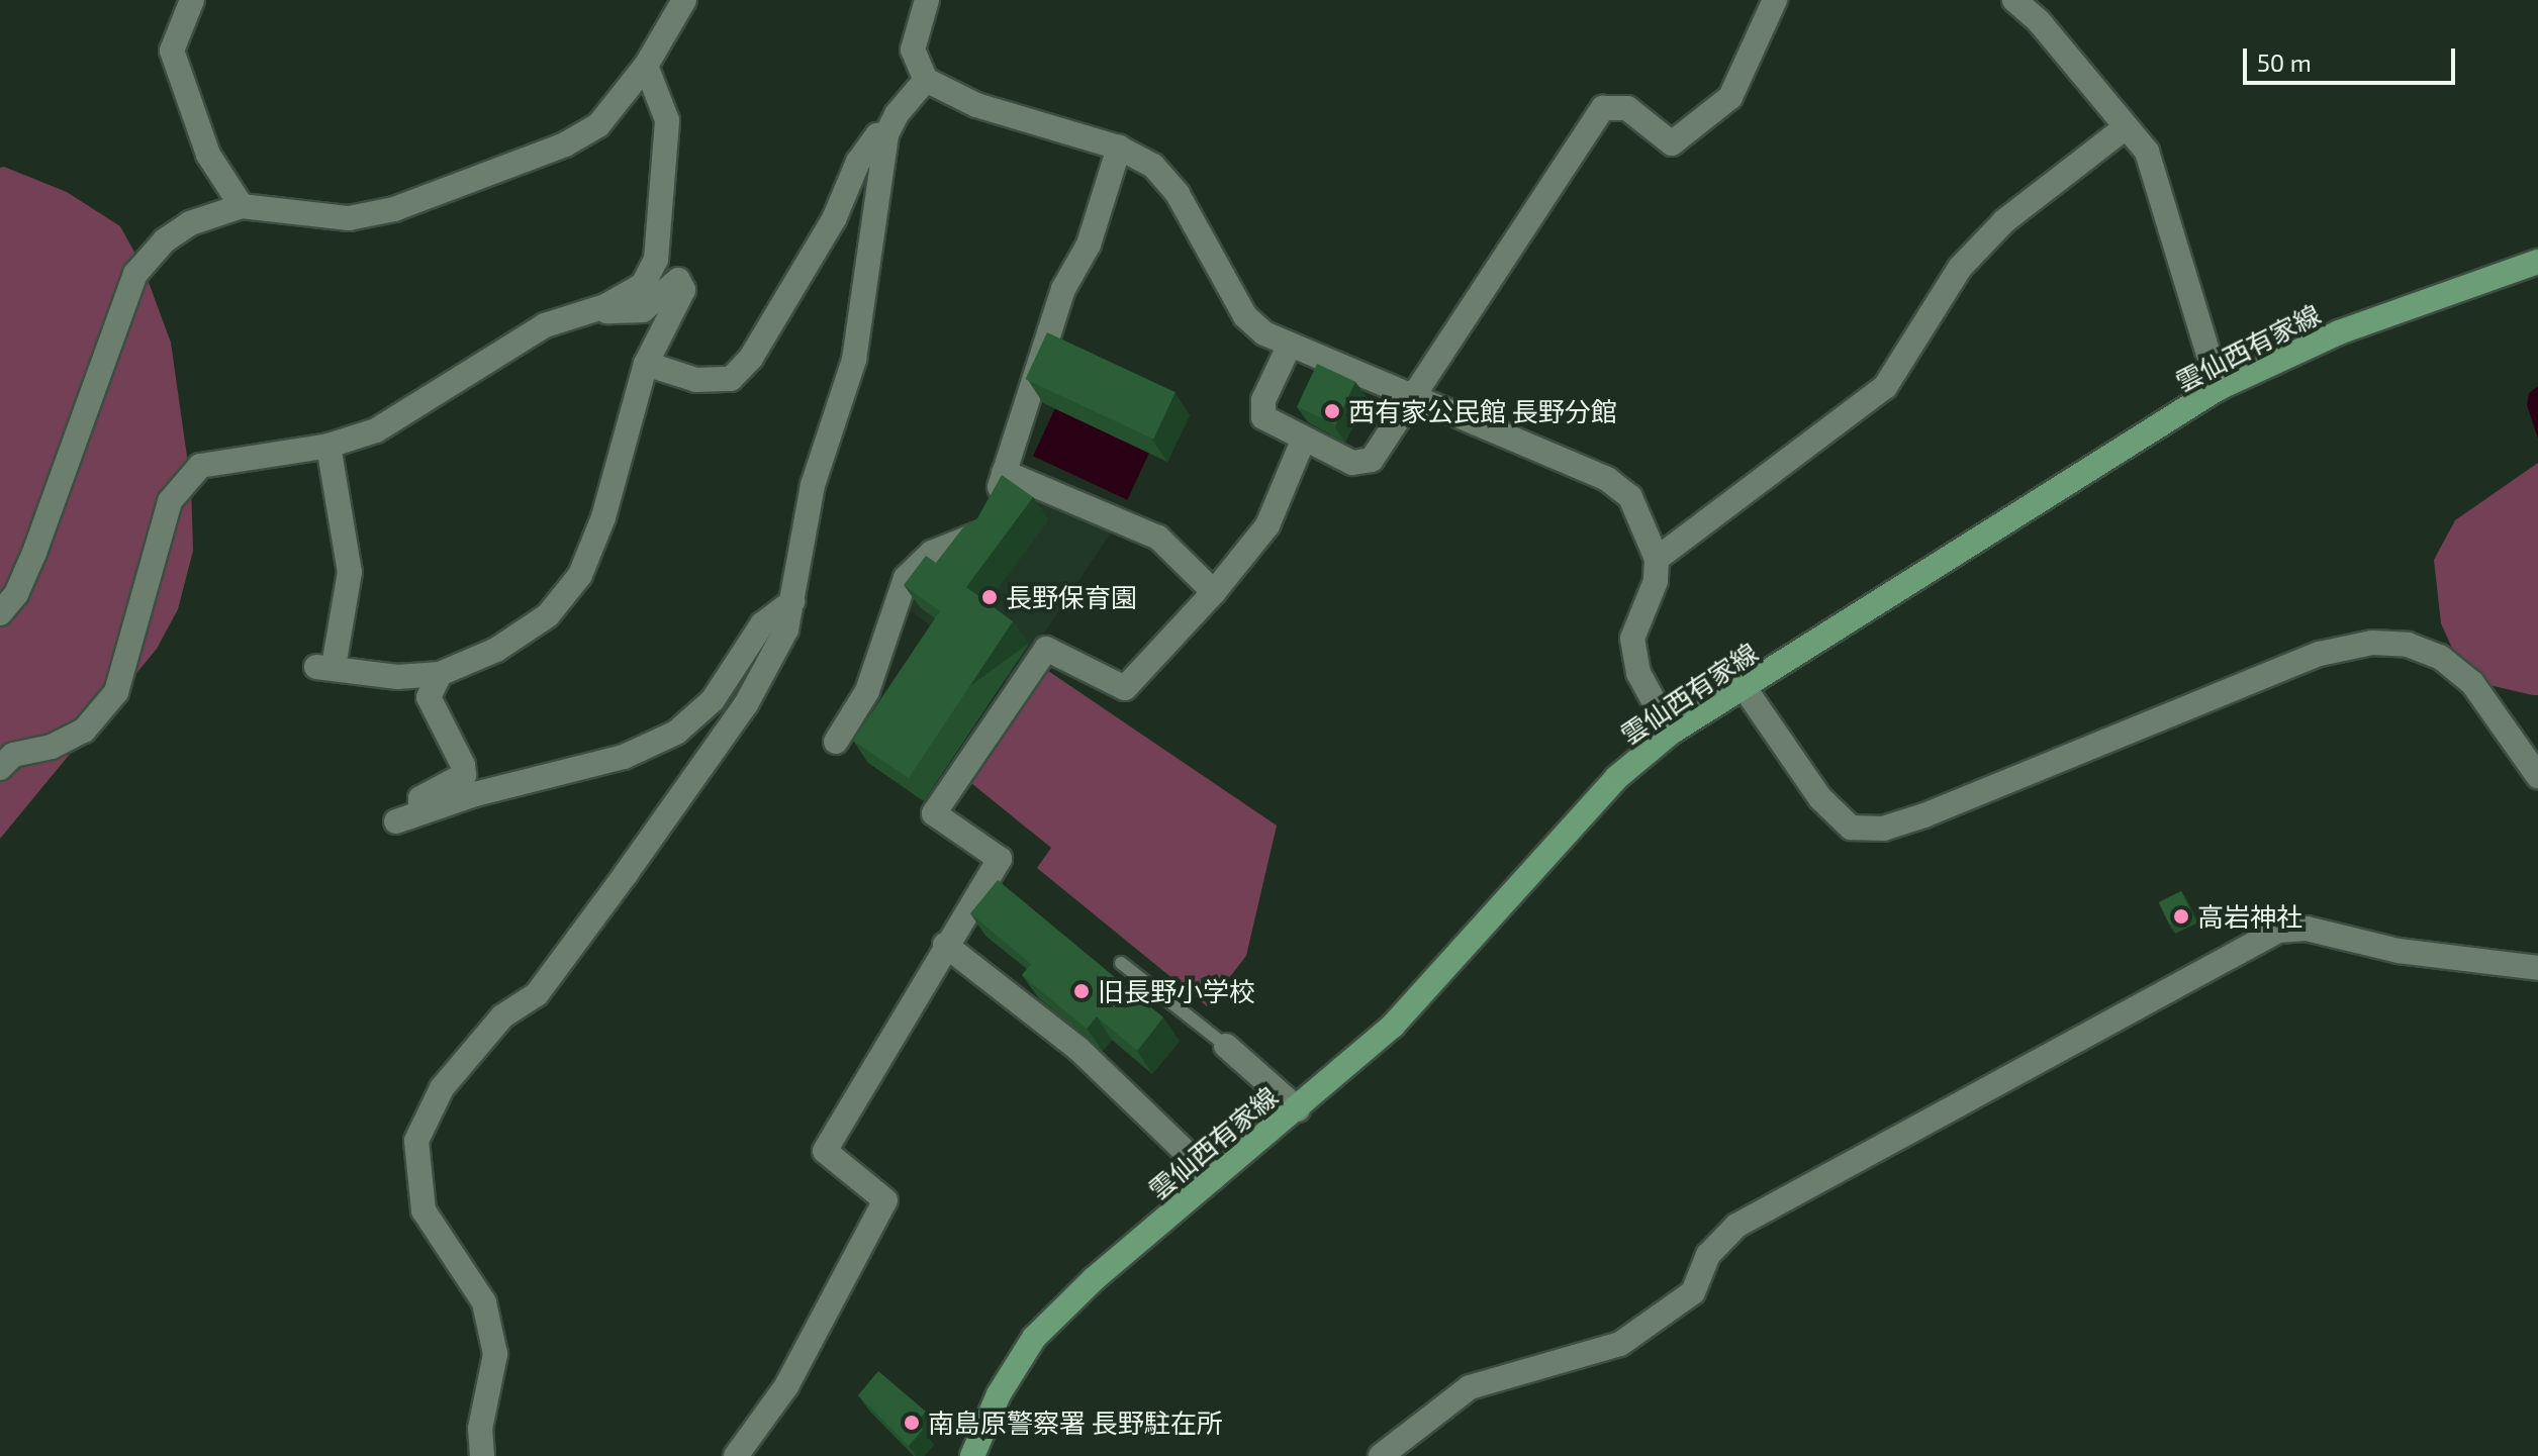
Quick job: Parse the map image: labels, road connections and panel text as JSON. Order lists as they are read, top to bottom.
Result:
{
  "streets": {
    "main road": ["雲仙西有家線"]
  },
  "places": [
    "西有家公民館 長野分館",
    "長野保育園",
    "高岩神社",
    "旧長野小学校",
    "南島原警察署 長野駐在所"
  ],
  "scale_bar": "50 m"
}
